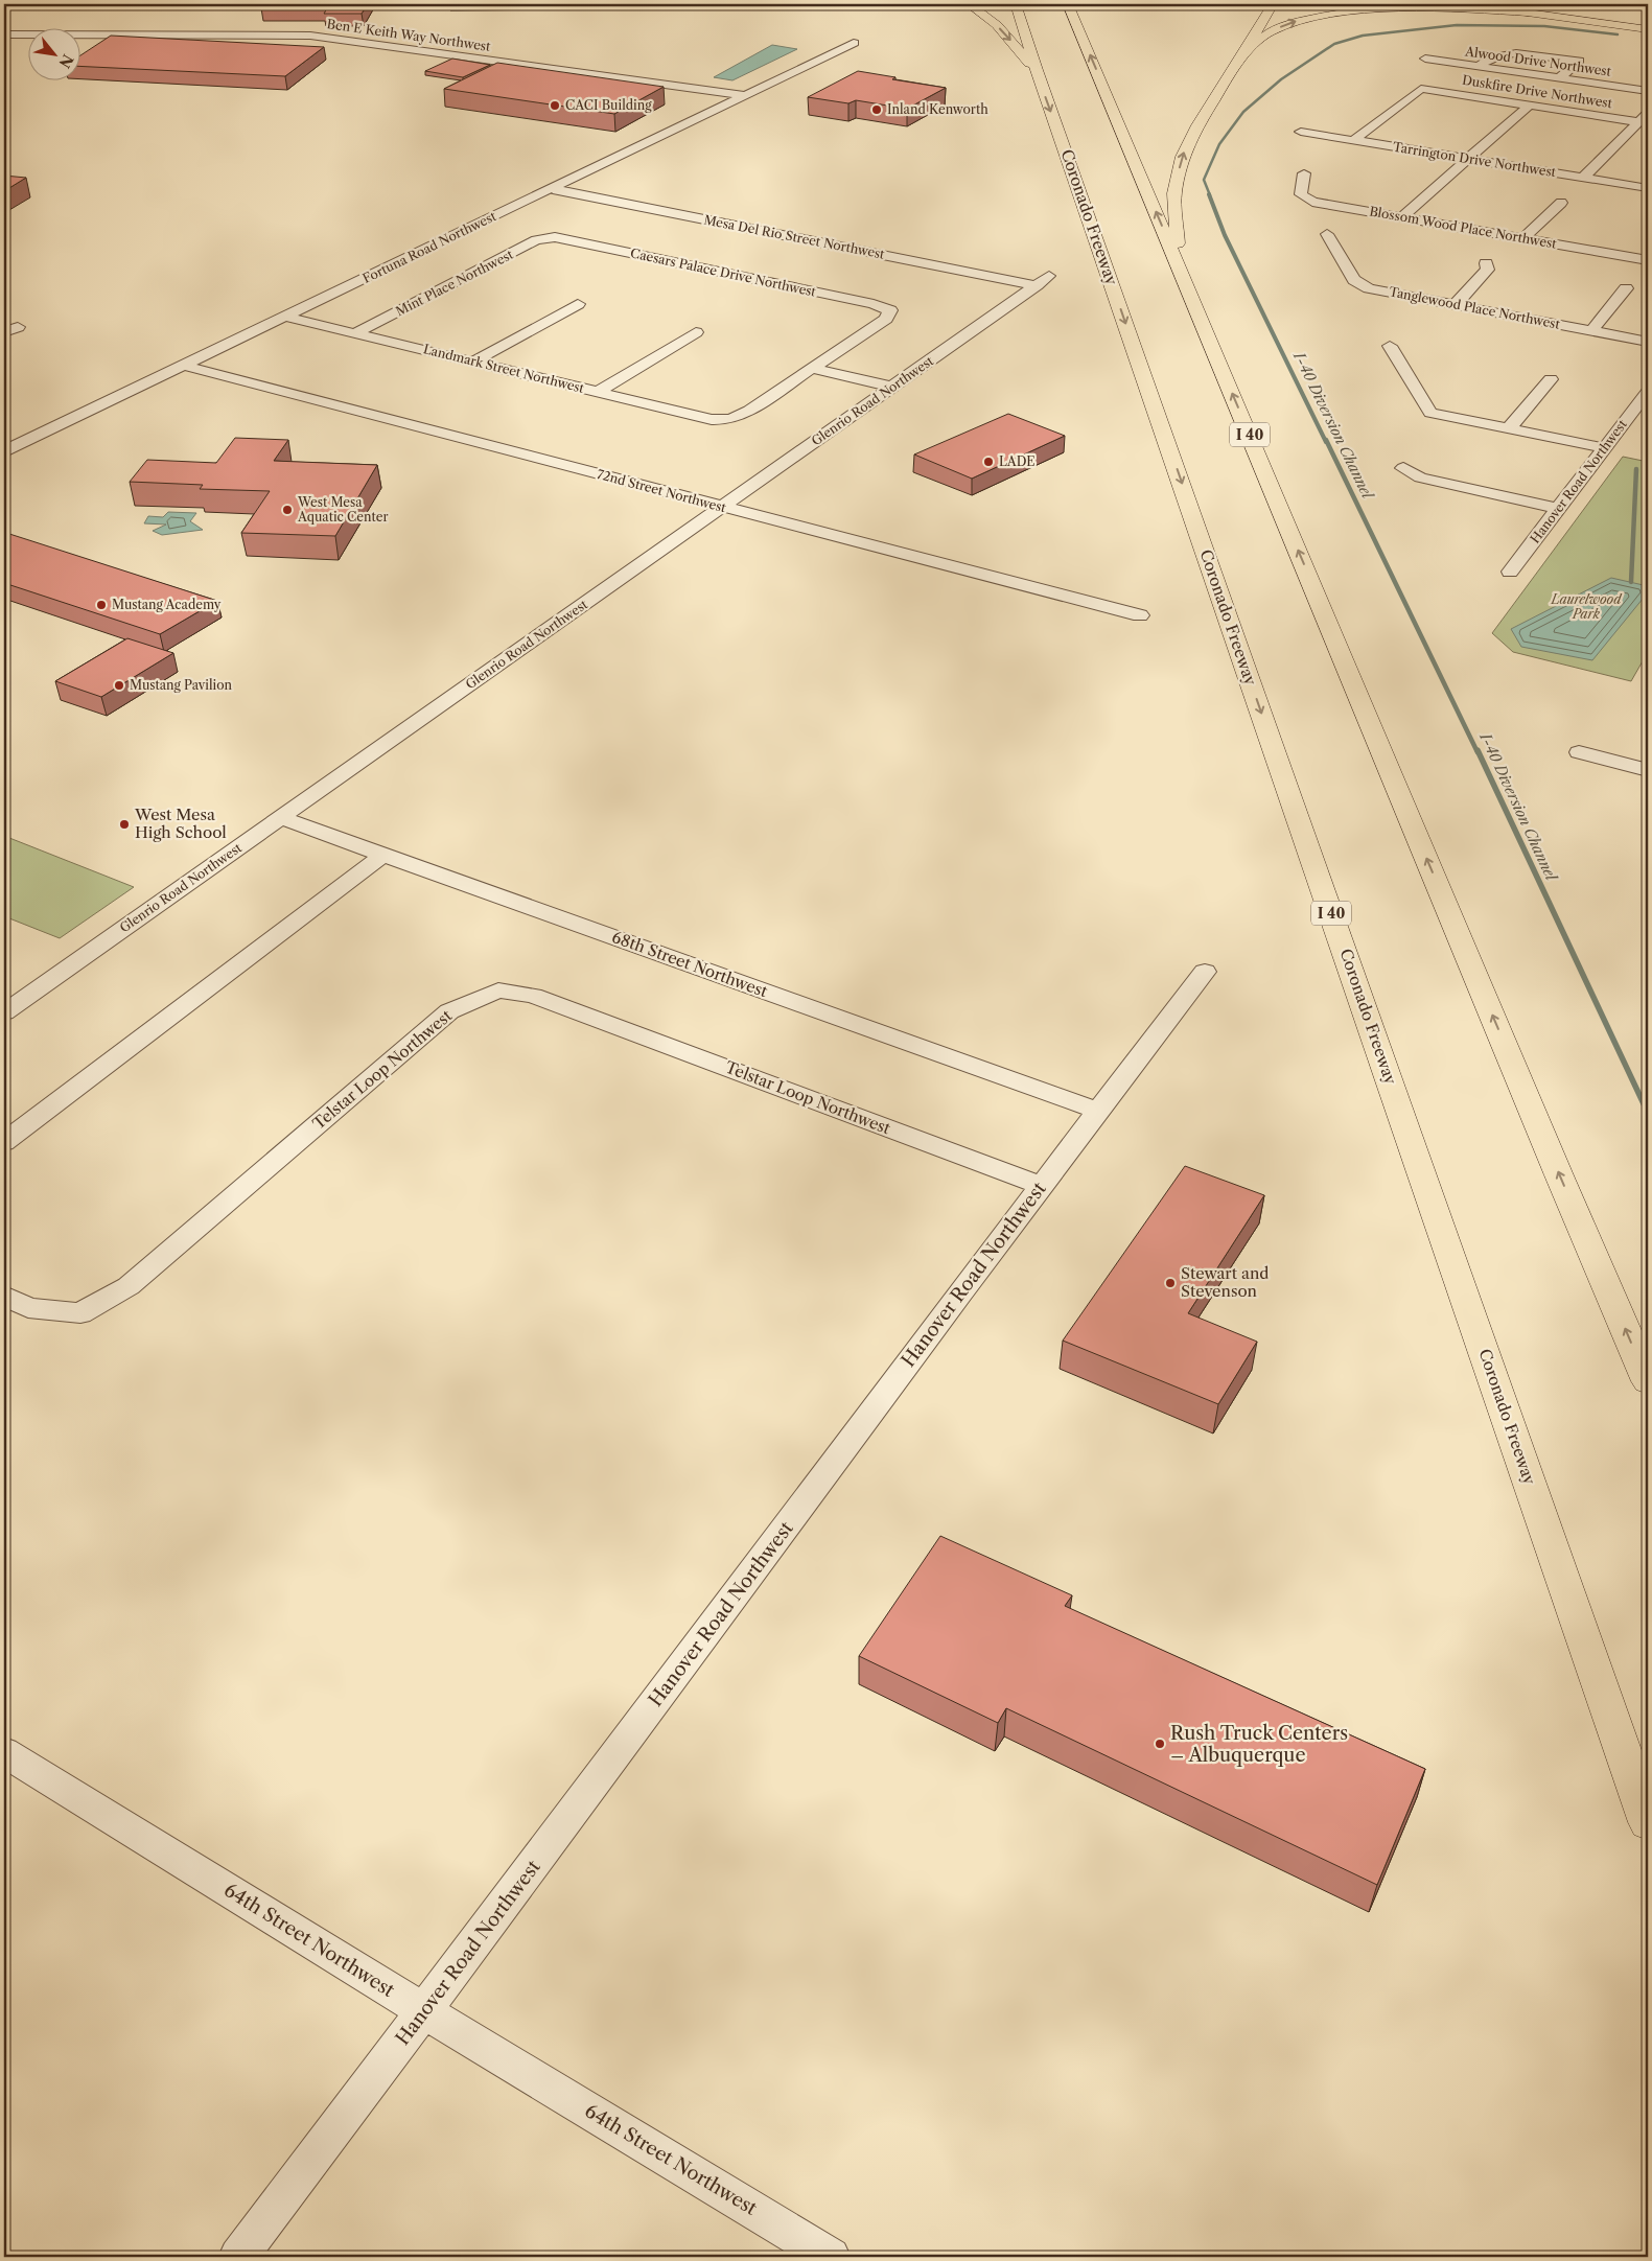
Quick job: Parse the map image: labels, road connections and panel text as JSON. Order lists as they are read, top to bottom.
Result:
{
  "streets": {
    "main road": ["Coronado Freeway", "I 40"],
    "street": [
      "Ben E Keith Way Northwest",
      "Alwood Drive Northwest",
      "Duskfire Drive Northwest",
      "Tarrington Drive Northwest",
      "Blossom Wood Place Northwest",
      "Mesa Del Rio Street Northwest",
      "Fortuna Road Northwest",
      "Caesars Palace Drive Northwest",
      "Mint Place Northwest",
      "Tanglewood Place Northwest",
      "Landmark Street Northwest",
      "Glenrio Road Northwest",
      "Hanover Road Northwest",
      "72nd Street Northwest",
      "68th Street Northwest",
      "Telstar Loop Northwest",
      "64th Street Northwest"
    ]
  },
  "crossings": [
    ["Ben E Keith Way Northwest", "Fortuna Road Northwest"],
    ["Duskfire Drive Northwest", "Tarrington Drive Northwest"],
    ["Mesa Del Rio Street Northwest", "Fortuna Road Northwest"],
    ["Mesa Del Rio Street Northwest", "Glenrio Road Northwest"],
    ["Fortuna Road Northwest", "Landmark Street Northwest"],
    ["Fortuna Road Northwest", "72nd Street Northwest"],
    ["Caesars Palace Drive Northwest", "Mint Place Northwest"],
    ["Caesars Palace Drive Northwest", "Landmark Street Northwest"],
    ["Mint Place Northwest", "Landmark Street Northwest"],
    ["Glenrio Road Northwest", "72nd Street Northwest"],
    ["Glenrio Road Northwest", "68th Street Northwest"],
    ["Hanover Road Northwest", "68th Street Northwest"],
    ["Hanover Road Northwest", "Telstar Loop Northwest"],
    ["Hanover Road Northwest", "64th Street Northwest"]
  ],
  "water": ["I-40 Diversion Channel"],
  "parks": ["Laurelwood Park"],
  "places": [
    "CACI Building",
    "Inland Kenworth",
    "LADE",
    "West Mesa Aquatic Center",
    "Mustang Academy",
    "Mustang Pavilion",
    "West Mesa High School",
    "Stewart and Stevenson",
    "Rush Truck Centers – Albuquerque"
  ],
  "north": "bottom right"
}
